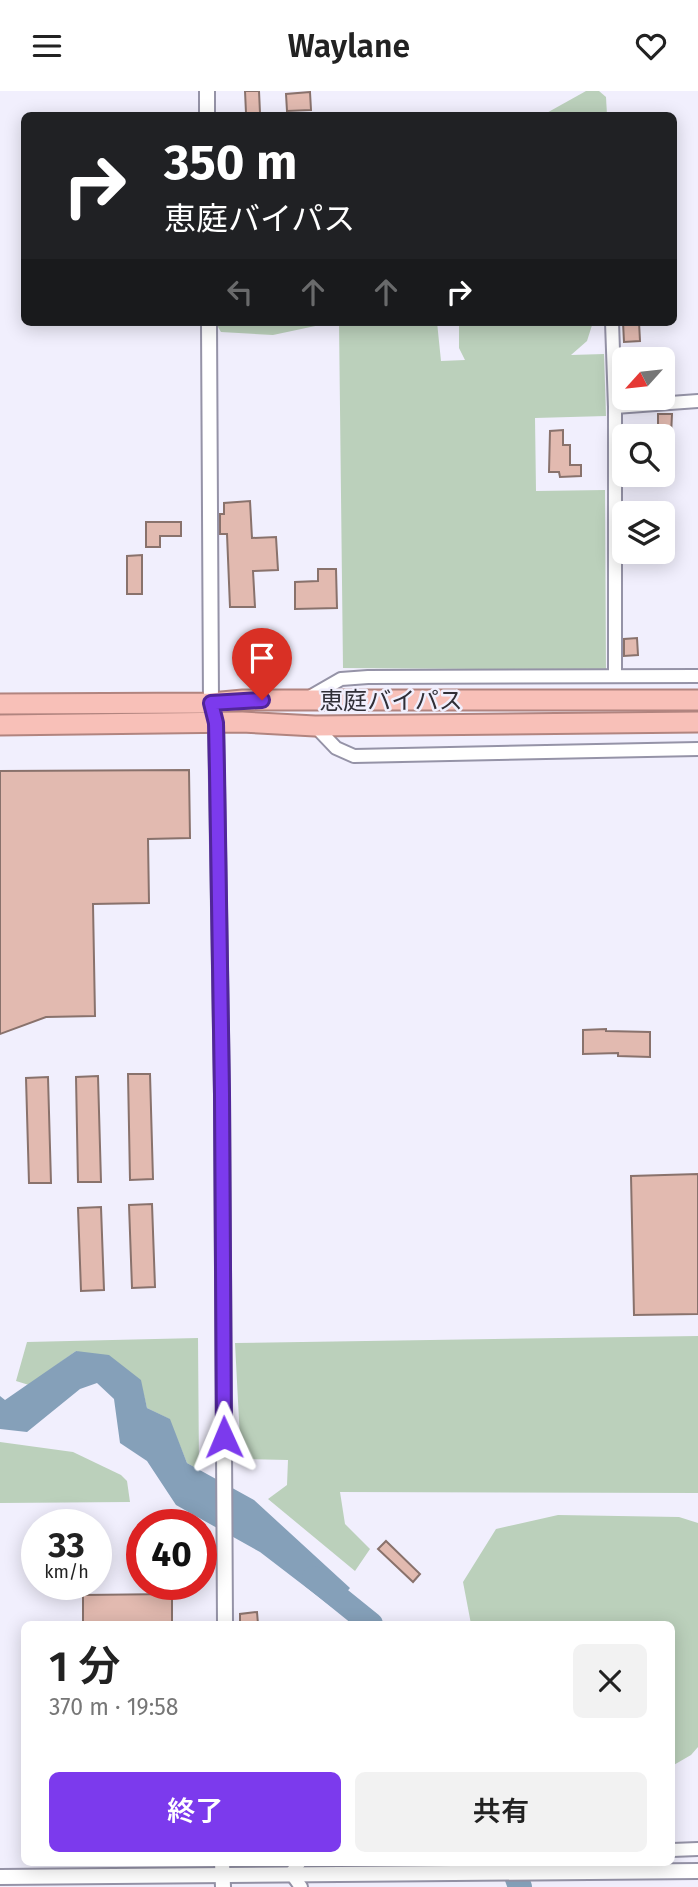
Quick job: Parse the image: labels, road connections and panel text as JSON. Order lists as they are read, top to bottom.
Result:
{
  "streets": {
    "highway": ["恵庭バイパス"]
  },
  "north": "bottom left",
  "page": {
    "header": "Waylane",
    "turn": ["350 m", "恵庭バイパス"],
    "speed": "33 km/h",
    "limit": "40",
    "heading": ["1 分", "370 m · 19:58"],
    "buttons": ["終了", "共有"]
  }
}
